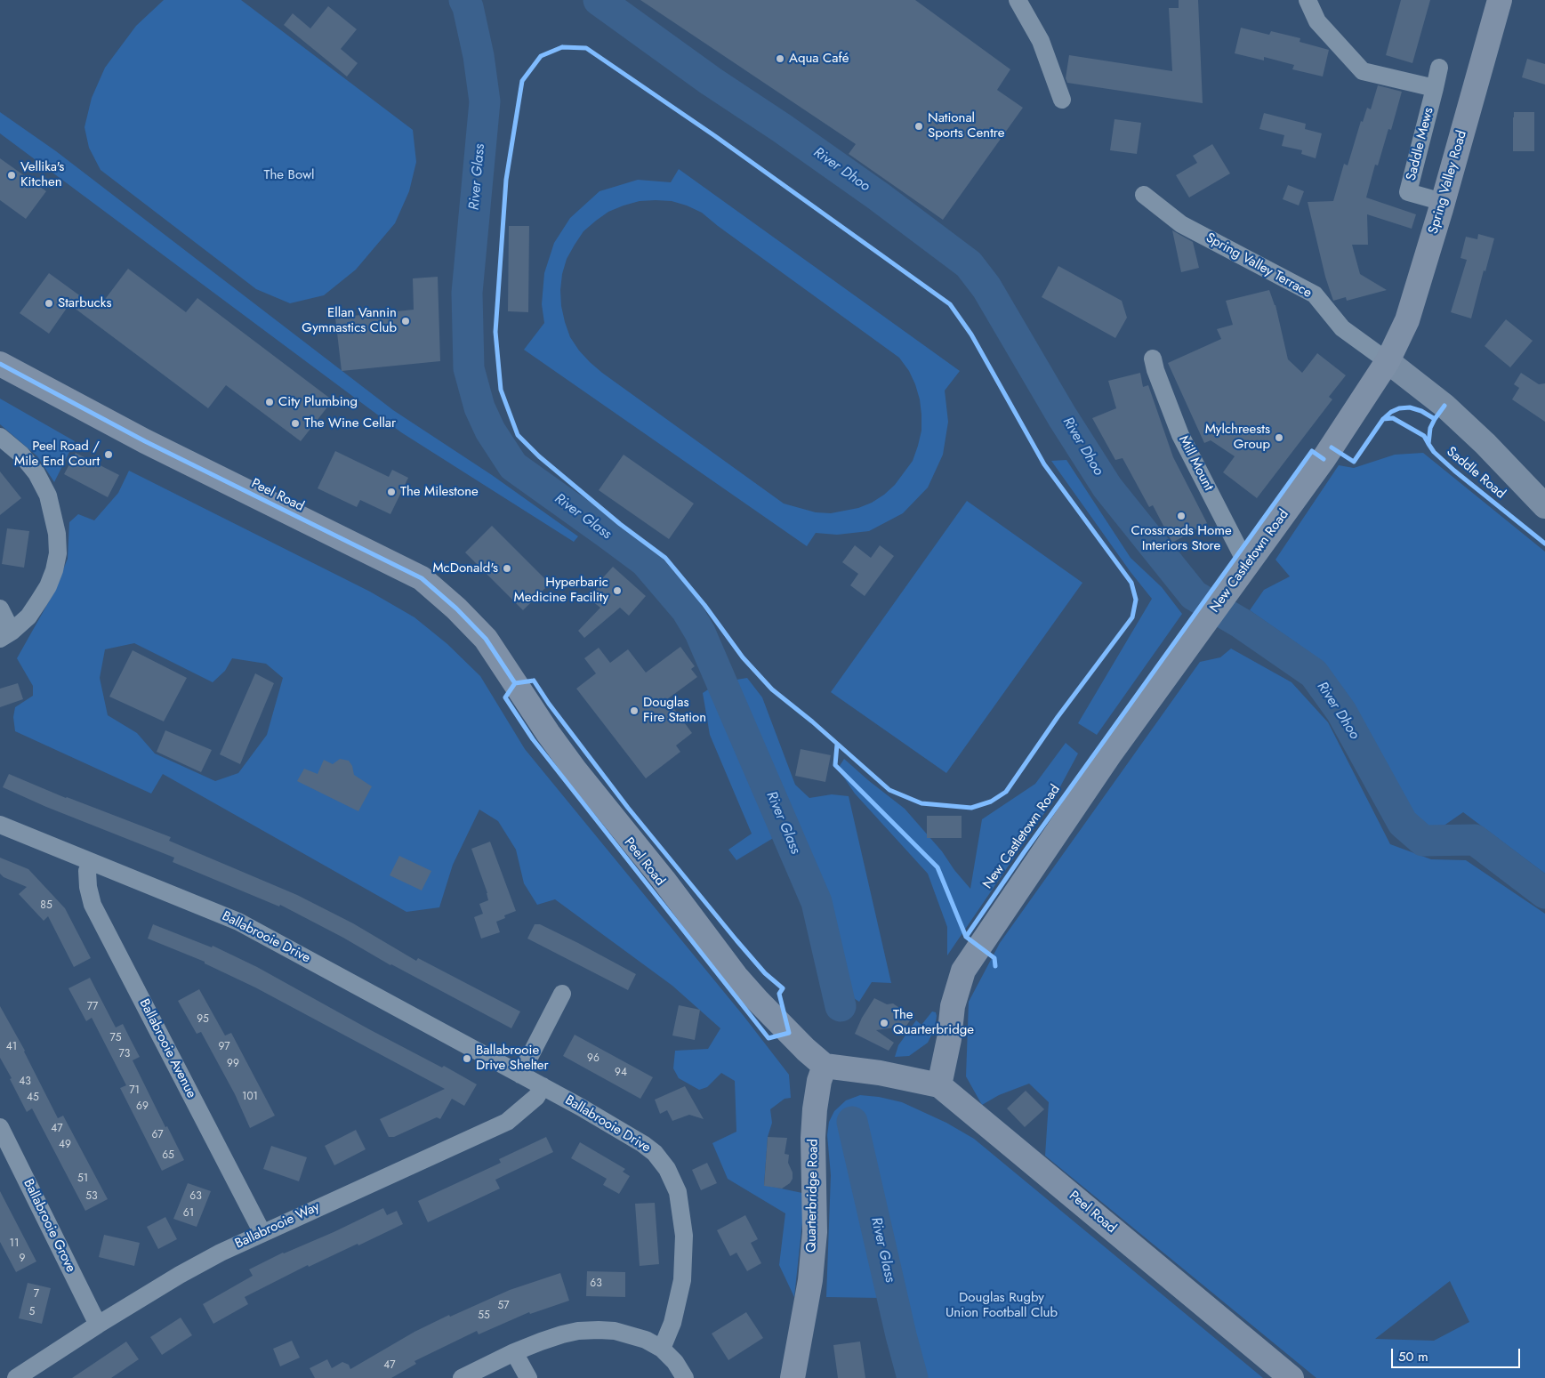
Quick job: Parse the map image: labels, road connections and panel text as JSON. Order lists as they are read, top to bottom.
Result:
{
  "streets": {
    "highway": [
      "Spring Valley Road",
      "Peel Road",
      "New Castletown Road",
      "Quarterbridge Road"
    ],
    "main road": ["Saddle Road"],
    "street": [
      "Saddle Mews",
      "Spring Valley Terrace",
      "Mill Mount",
      "Ballabrooie Drive",
      "Ballabrooie Avenue",
      "Ballabrooie Grove",
      "Ballabrooie Way"
    ]
  },
  "crossings": [
    ["Saddle Mews", "Spring Valley Road"],
    ["Spring Valley Road", "Spring Valley Terrace"],
    ["Spring Valley Road", "Saddle Road"],
    ["Spring Valley Road", "New Castletown Road"],
    ["Spring Valley Terrace", "Saddle Road"],
    ["Spring Valley Terrace", "New Castletown Road"],
    ["Mill Mount", "New Castletown Road"],
    ["Saddle Road", "New Castletown Road"],
    ["Peel Road", "New Castletown Road"],
    ["Peel Road", "Quarterbridge Road"],
    ["Ballabrooie Drive", "Ballabrooie Avenue"],
    ["Ballabrooie Drive", "Ballabrooie Way"],
    ["Ballabrooie Avenue", "Ballabrooie Way"],
    ["Ballabrooie Grove", "Ballabrooie Way"]
  ],
  "water": ["River Dhoo", "River Glass"],
  "parks": ["The Bowl", "Douglas Rugby Union Football Club"],
  "places": [
    "Aqua Café",
    "National Sports Centre",
    "Vellika's Kitchen",
    "Starbucks",
    "Ellan Vannin Gymnastics Club",
    "City Plumbing",
    "The Wine Cellar",
    "Mylchreests Group",
    "Peel Road / Mile End Court",
    "The Milestone",
    "Crossroads Home Interiors Store",
    "McDonald's",
    "Hyperbaric Medicine Facility",
    "Douglas Fire Station",
    "The Quarterbridge",
    "Ballabrooie Drive Shelter"
  ],
  "house_numbers": [
    "85",
    "77",
    "95",
    "75",
    "41",
    "97",
    "73",
    "96",
    "99",
    "94",
    "43",
    "71",
    "101",
    "45",
    "69",
    "47",
    "67",
    "49",
    "65",
    "51",
    "53",
    "63",
    "61",
    "11",
    "9",
    "63",
    "7",
    "57",
    "5",
    "55",
    "47"
  ],
  "scale_bar": "50 m"
}
